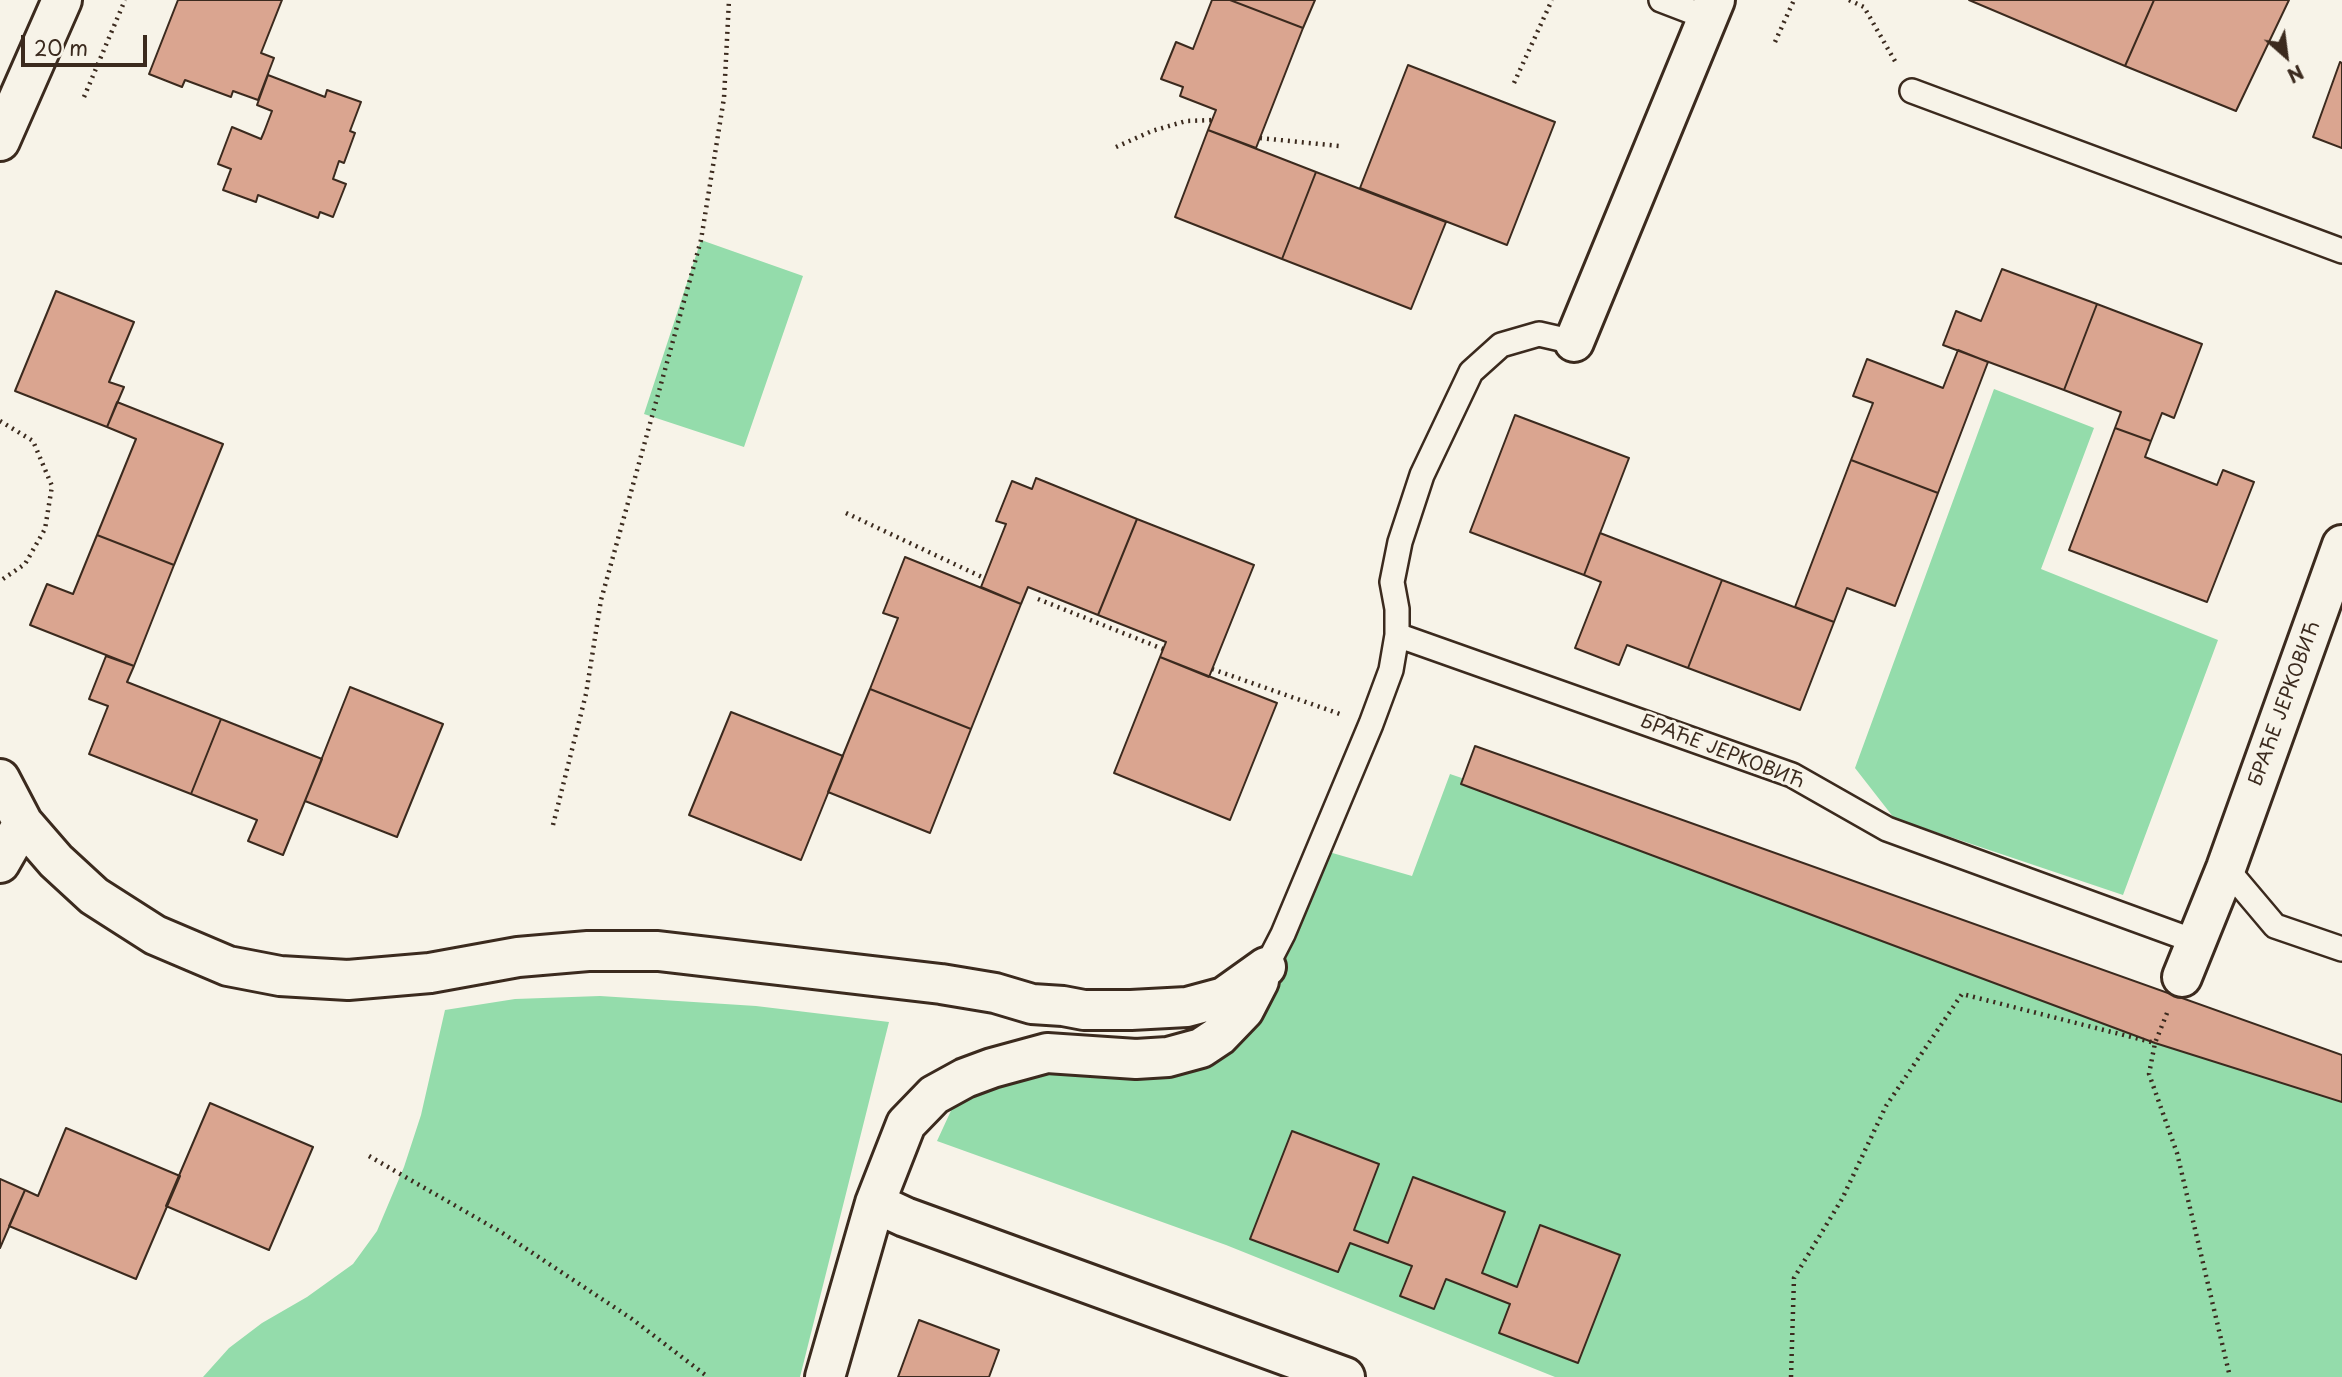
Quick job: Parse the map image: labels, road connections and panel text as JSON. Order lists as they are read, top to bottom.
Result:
{
  "streets": {
    "street": ["БРАЋЕ ЈЕРКОВИЋ"]
  },
  "scale_bar": "20 m",
  "north": "bottom right"
}
